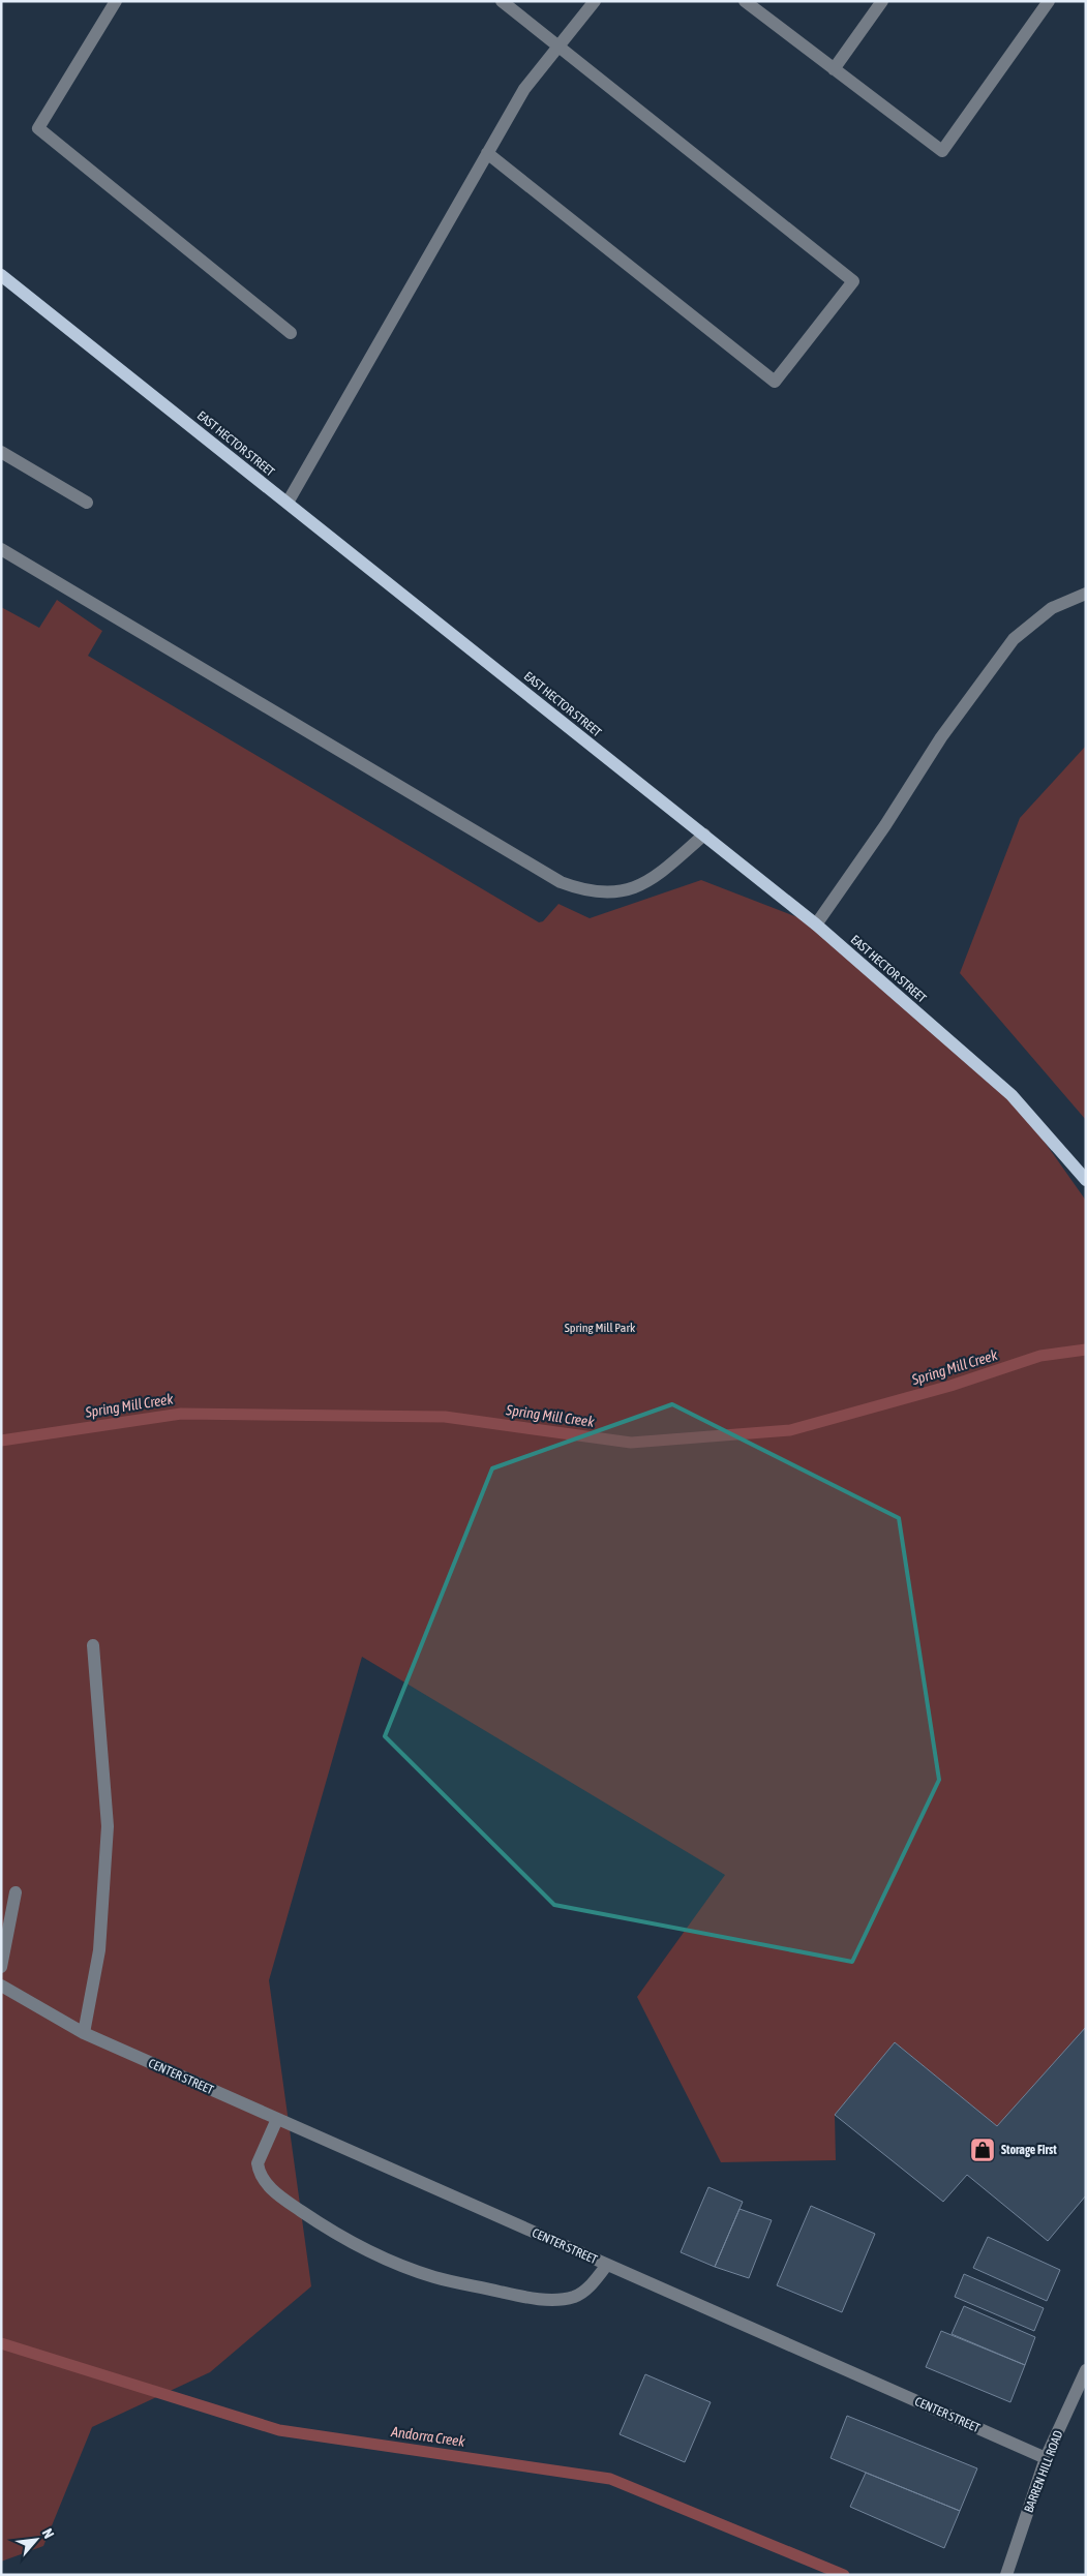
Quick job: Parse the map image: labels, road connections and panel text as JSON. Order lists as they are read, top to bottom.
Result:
{
  "streets": {
    "main road": ["EAST HECTOR STREET"],
    "street": ["CENTER STREET", "BARREN HILL ROAD"]
  },
  "crossings": [
    ["CENTER STREET", "BARREN HILL ROAD"]
  ],
  "water": ["Spring Mill Creek", "Andorra Creek"],
  "parks": ["Spring Mill Park"],
  "places": {
    "shop": ["Storage First"]
  },
  "north": "top right"
}
